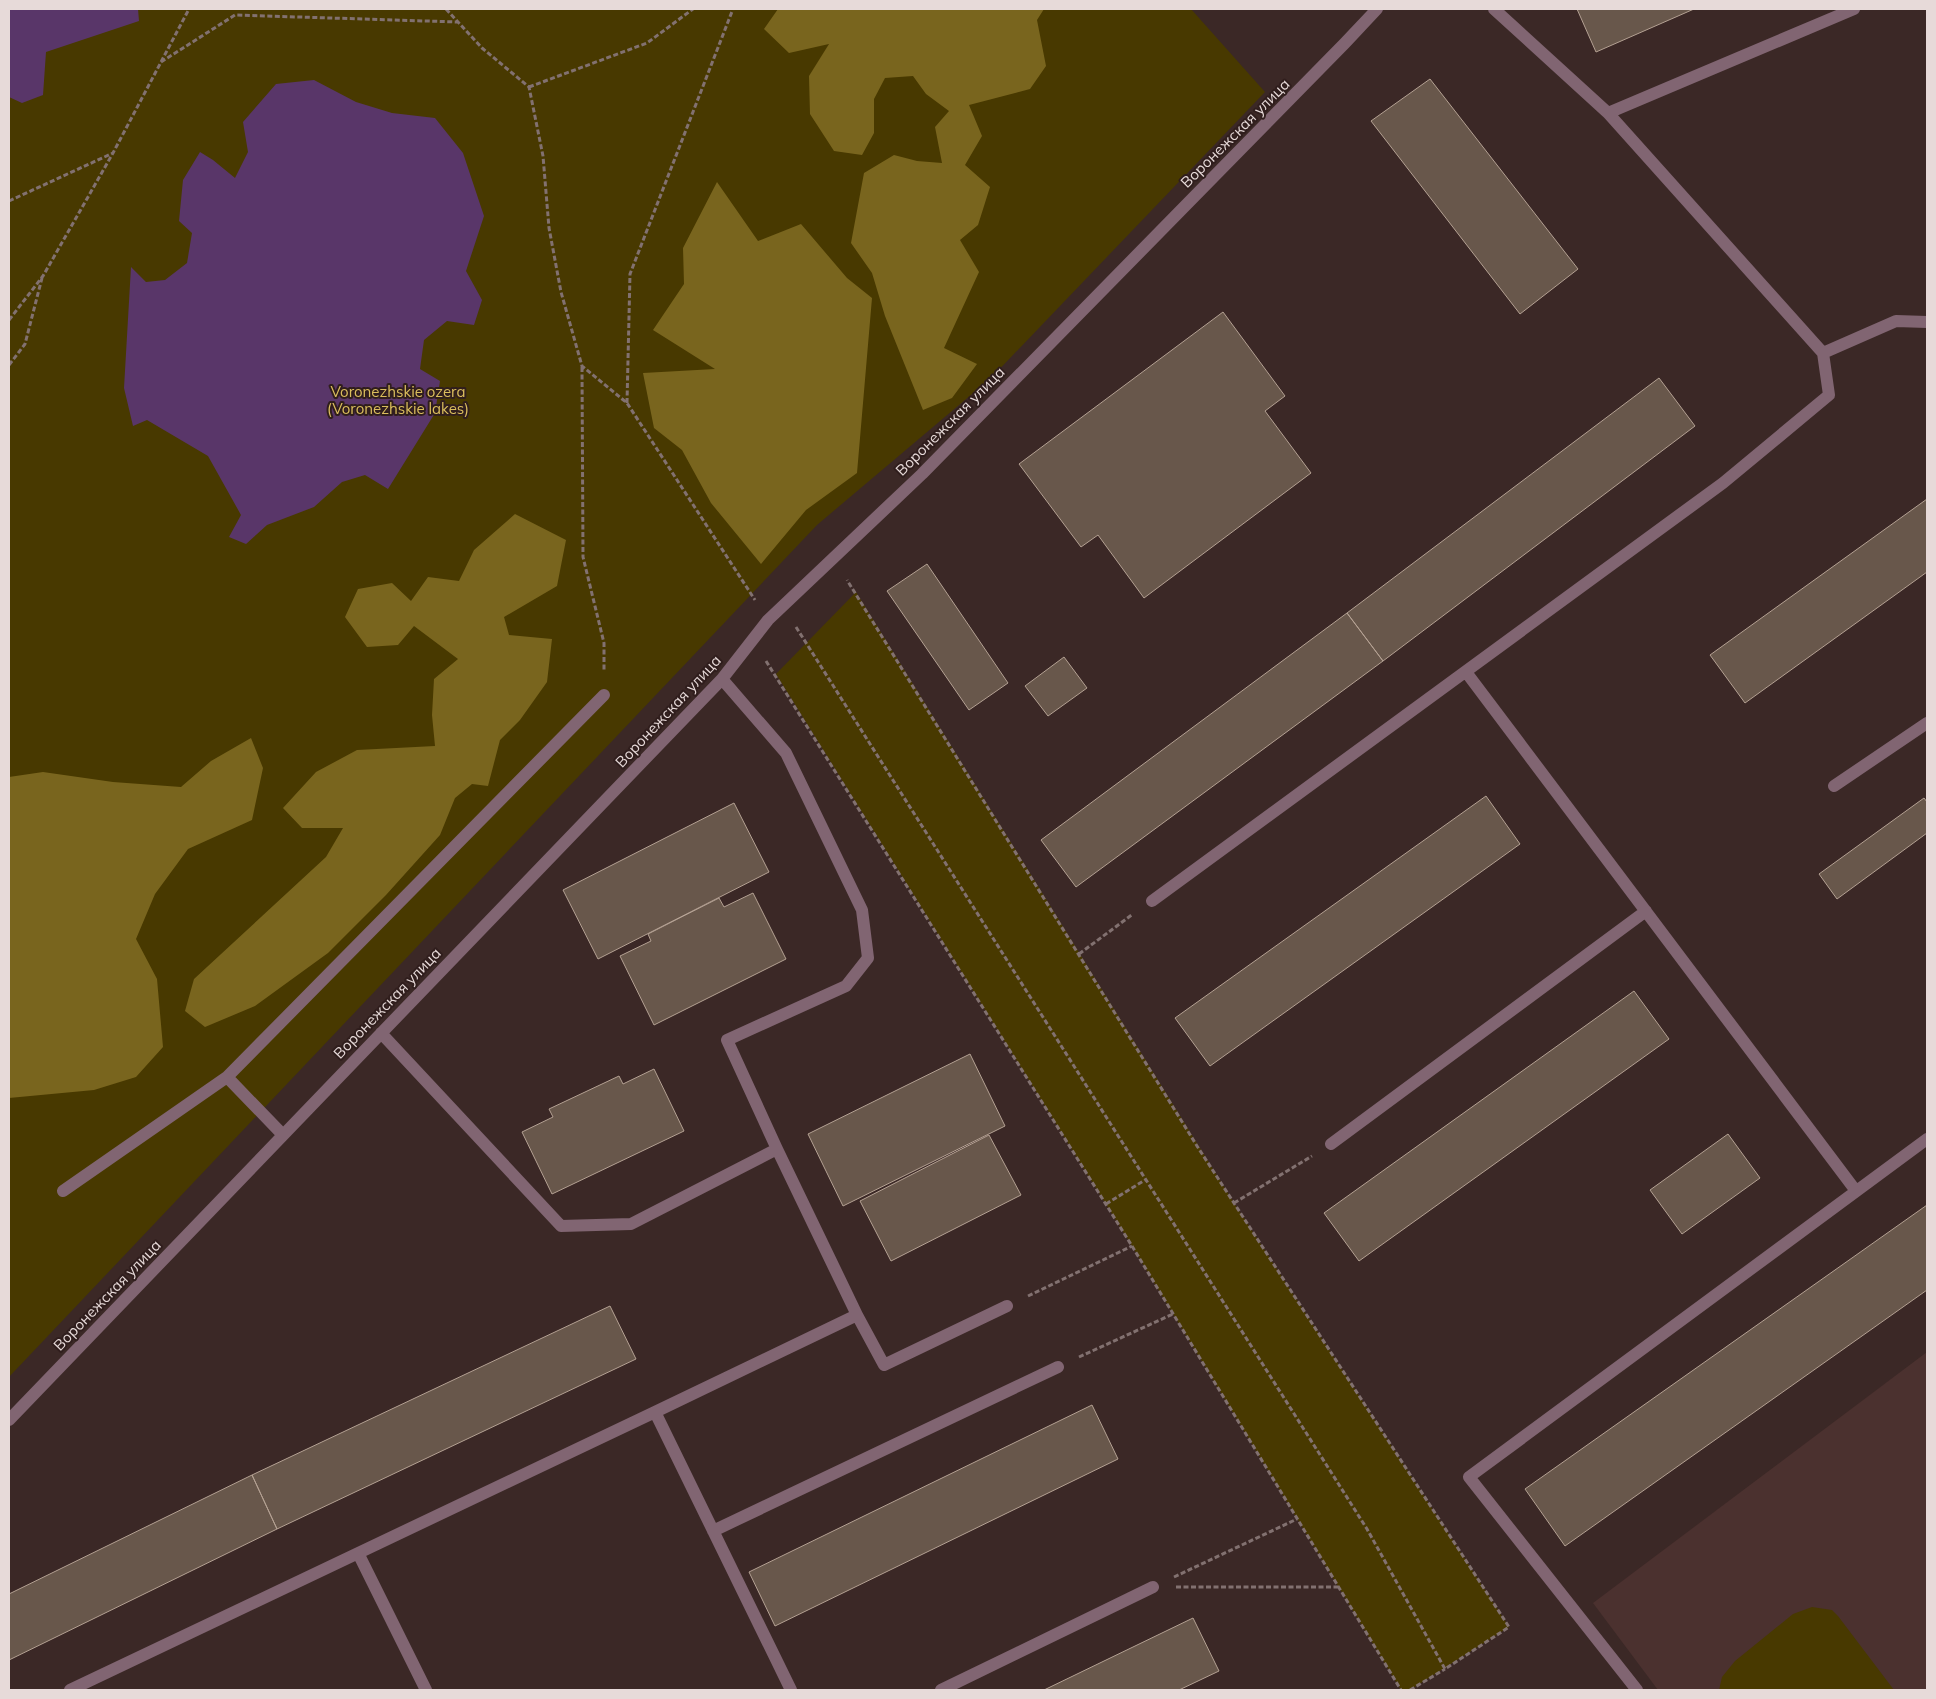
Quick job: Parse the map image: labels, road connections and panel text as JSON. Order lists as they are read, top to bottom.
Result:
{
  "streets": {
    "street": ["Воронежская улица"]
  },
  "parks": ["Voronezhskie ozera (Voronezhskie lakes)"]
}
